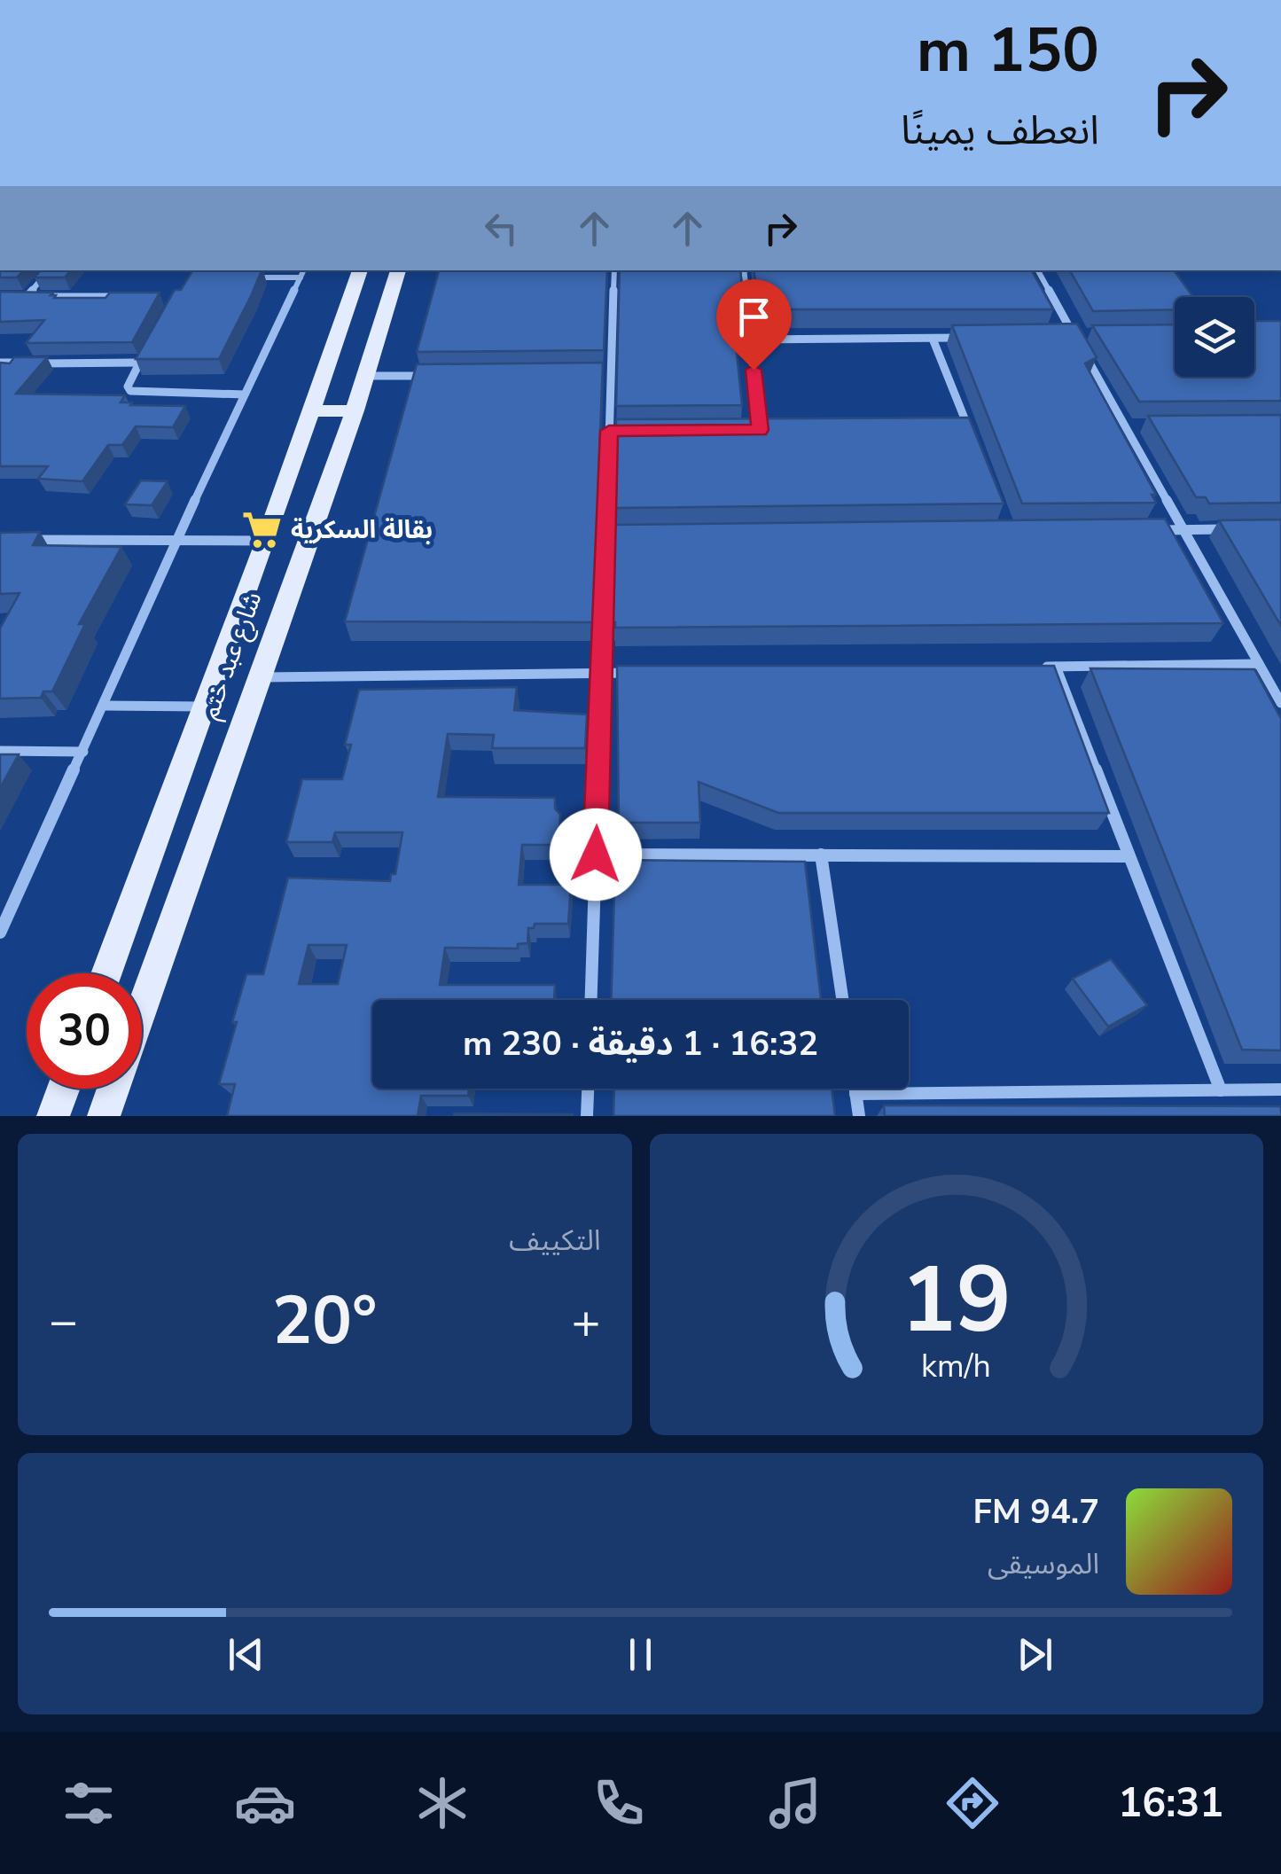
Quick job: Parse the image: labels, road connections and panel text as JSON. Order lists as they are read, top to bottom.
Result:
{
  "streets": {
    "main road": ["شارع عبد ختم"]
  },
  "places": {
    "supermarket": ["بقالة السكرية"]
  },
  "page": {
    "turn": ["150 m", "انعطف يمينًا"],
    "limit": "30",
    "trip": "16:32 · 1 دقيقة · 230 m",
    "tile": "التكييف",
    "heat": ["−", "20°", "+"],
    "song": ["94.7 FM", "الموسيقى"],
    "tabs": "16:31",
    "gauge": ["19", "km/h"]
  }
}
